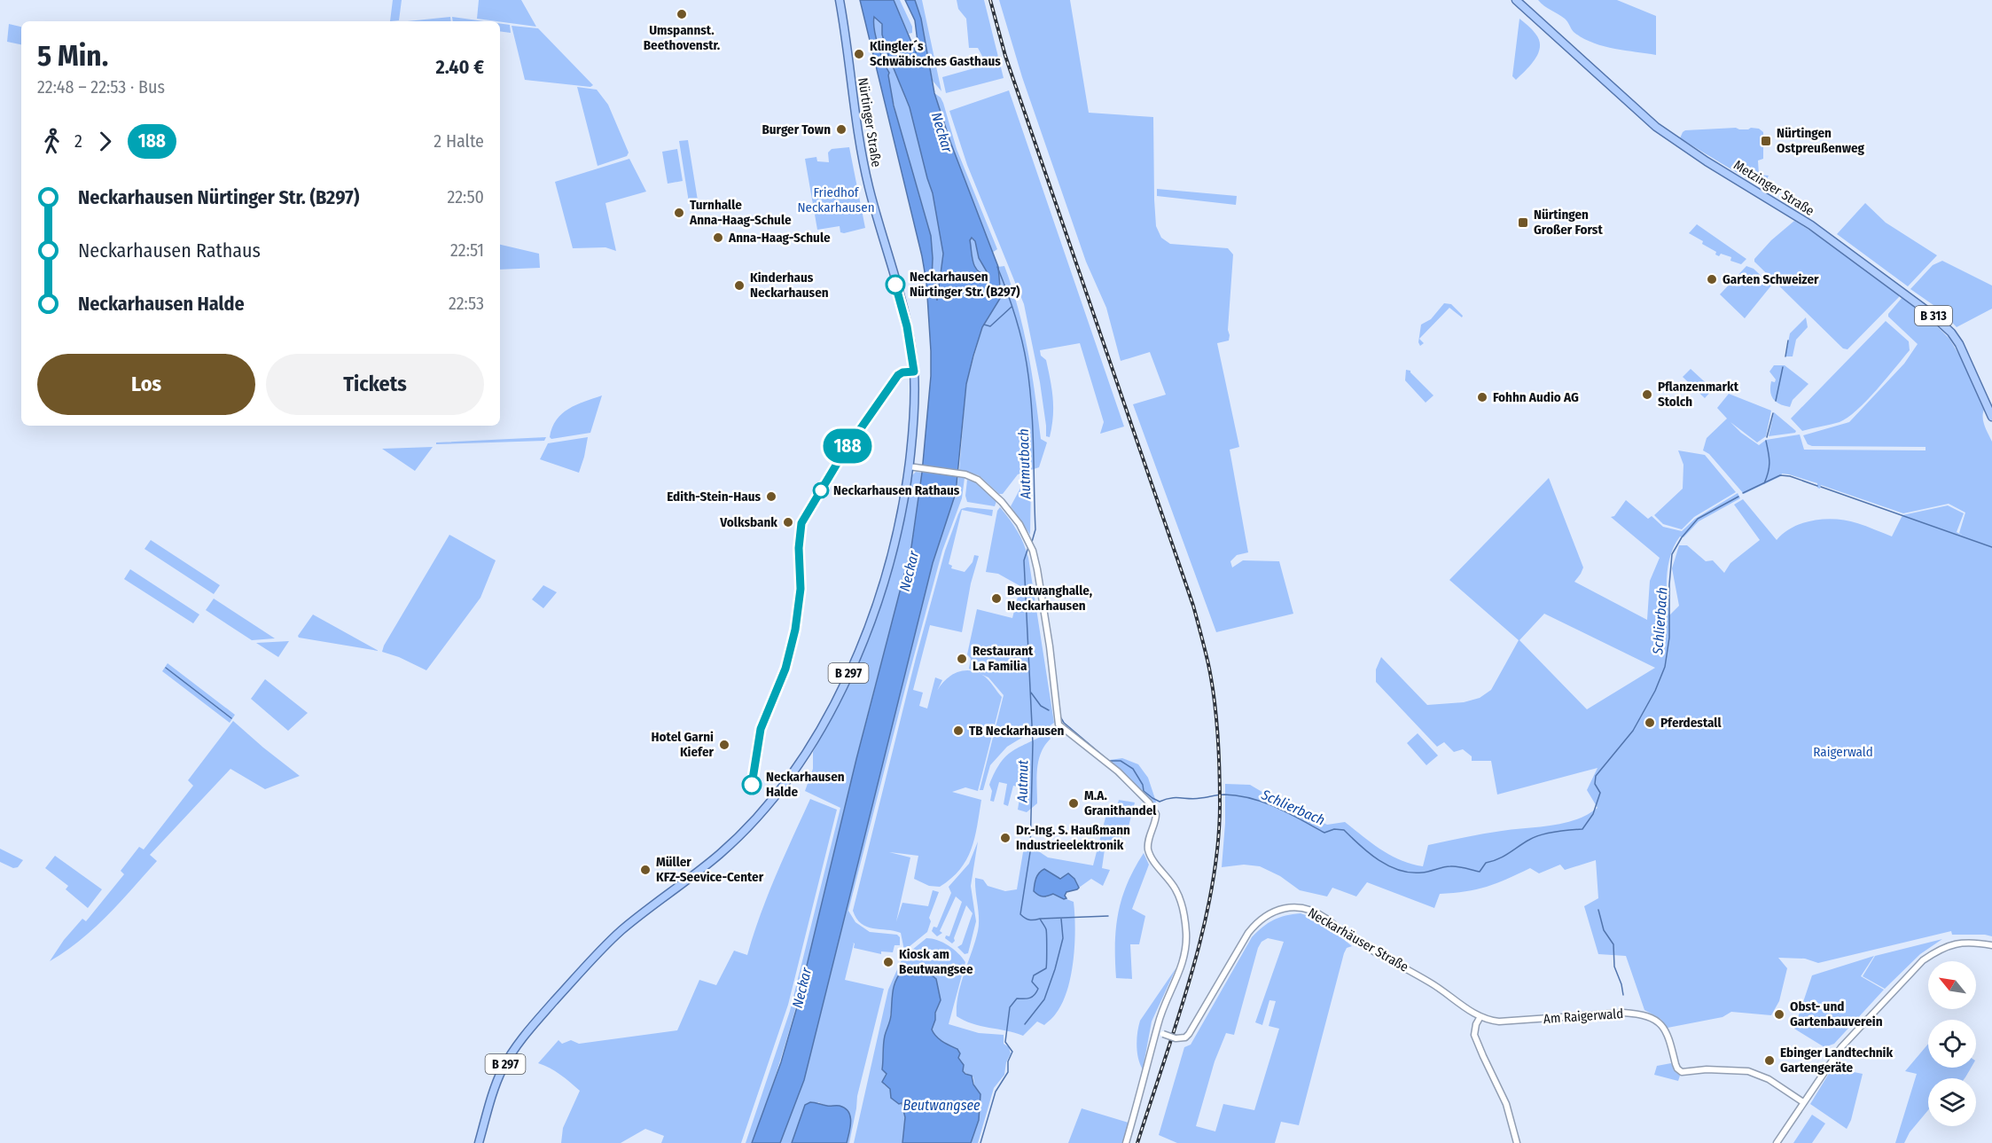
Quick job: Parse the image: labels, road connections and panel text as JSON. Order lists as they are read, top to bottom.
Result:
{
  "streets": {
    "main road": [
      "Nürtinger Straße",
      "Metzinger Straße",
      "B 313",
      "B 297"
    ],
    "street": ["Neckarhäuser Straße", "Am Raigerwald"]
  },
  "crossings": [
    ["Nürtinger Straße", "B 297"],
    ["Neckarhäuser Straße", "Am Raigerwald"]
  ],
  "water": [
    "Neckar",
    "Autmutbach",
    "Schlierbach",
    "Autmut",
    "Beutwangsee"
  ],
  "parks": ["Friedhof Neckarhausen", "Raigerwald"],
  "places": {
    "other": [
      "Umspannst. Beethovenstr.",
      "Klingler´s Schwäbisches Gasthaus",
      "Burger Town",
      "Turnhalle Anna-Haag-Schule",
      "Anna-Haag-Schule",
      "Garten Schweizer",
      "Neckarhausen Nürtinger Str. (B297)",
      "Kinderhaus Neckarhausen",
      "Pflanzenmarkt Stolch",
      "Fohhn Audio AG",
      "Neckarhausen Rathaus",
      "Edith-Stein-Haus",
      "Volksbank",
      "Beutwanghalle, Neckarhausen",
      "Restaurant La Familia",
      "Pferdestall",
      "TB Neckarhausen",
      "Hotel Garni Kiefer",
      "Neckarhausen Halde",
      "M.A. Granithandel",
      "Dr.-Ing. S. Haußmann Industrieelektronik",
      "Müller KFZ-Seevice-Center",
      "Kiosk am Beutwangsee",
      "Obst- und Gartenbauverein",
      "Ebinger Landtechnik Gartengeräte"
    ],
    "transit": ["Nürtingen Ostpreußenweg", "Nürtingen Großer Forst"]
  },
  "lines": ["bus line 188"],
  "north": "top left",
  "page": {
    "on_map": "188",
    "heading": ["5 Min.", "22:48 – 22:53 · Bus", "2.40 €"],
    "legs": ["2", "188", "2 Halte"],
    "list": [
      {
        "name": "Neckarhausen Nürtinger Str. (B297)",
        "value": "22:50"
      },
      {
        "name": "Neckarhausen Rathaus",
        "value": "22:51"
      },
      {
        "name": "Neckarhausen Halde",
        "value": "22:53"
      }
    ],
    "buttons": ["Los", "Tickets"]
  }
}
